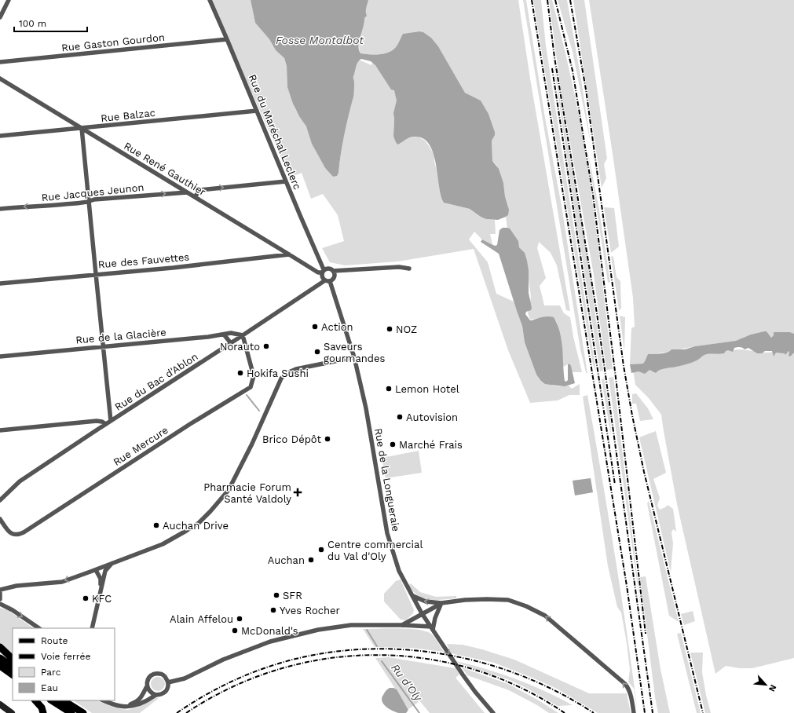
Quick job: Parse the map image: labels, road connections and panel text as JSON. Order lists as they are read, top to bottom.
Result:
{
  "streets": {
    "street": [
      "Rue Gaston Gourdon",
      "Rue Balzac",
      "Rue du Maréchal Leclerc",
      "Rue René Gauthier",
      "Rue Jacques Jeunon",
      "Rue des Fauvettes",
      "Rue de la Glacière",
      "Rue du Bac d'Ablon",
      "Rue Mercure",
      "Rue de la Longueraie"
    ]
  },
  "crossings": [
    ["Rue Gaston Gourdon", "Rue du Maréchal Leclerc"],
    ["Rue Balzac", "Rue du Maréchal Leclerc"],
    ["Rue Balzac", "Rue René Gauthier"],
    ["Rue du Maréchal Leclerc", "Rue René Gauthier"],
    ["Rue du Maréchal Leclerc", "Rue du Bac d'Ablon"],
    ["Rue du Maréchal Leclerc", "Rue de la Longueraie"],
    ["Rue René Gauthier", "Rue Jacques Jeunon"],
    ["Rue René Gauthier", "Rue des Fauvettes"],
    ["Rue René Gauthier", "Rue du Bac d'Ablon"],
    ["Rue René Gauthier", "Rue de la Longueraie"],
    ["Rue de la Glacière", "Rue du Bac d'Ablon"],
    ["Rue de la Glacière", "Rue Mercure"],
    ["Rue du Bac d'Ablon", "Rue Mercure"],
    ["Rue du Bac d'Ablon", "Rue de la Longueraie"]
  ],
  "water": ["Fosse Montalbot", "Ru d'Oly"],
  "places": {
    "other": [
      "Action",
      "NOZ",
      "Norauto",
      "Saveurs gourmandes",
      "Hokifa Sushi",
      "Lemon Hotel",
      "Autovision",
      "Brico Dépôt",
      "Marché Frais",
      "Auchan Drive",
      "Centre commercial du Val d'Oly",
      "Auchan",
      "SFR",
      "KFC",
      "Yves Rocher",
      "Alain Affelou",
      "McDonald's"
    ],
    "health": ["Pharmacie Forum Santé Valdoly"]
  },
  "legend": [
    "Route",
    "Voie ferrée",
    "Parc",
    "Eau"
  ],
  "scale_bar": "100 m",
  "north": "bottom right"
}
